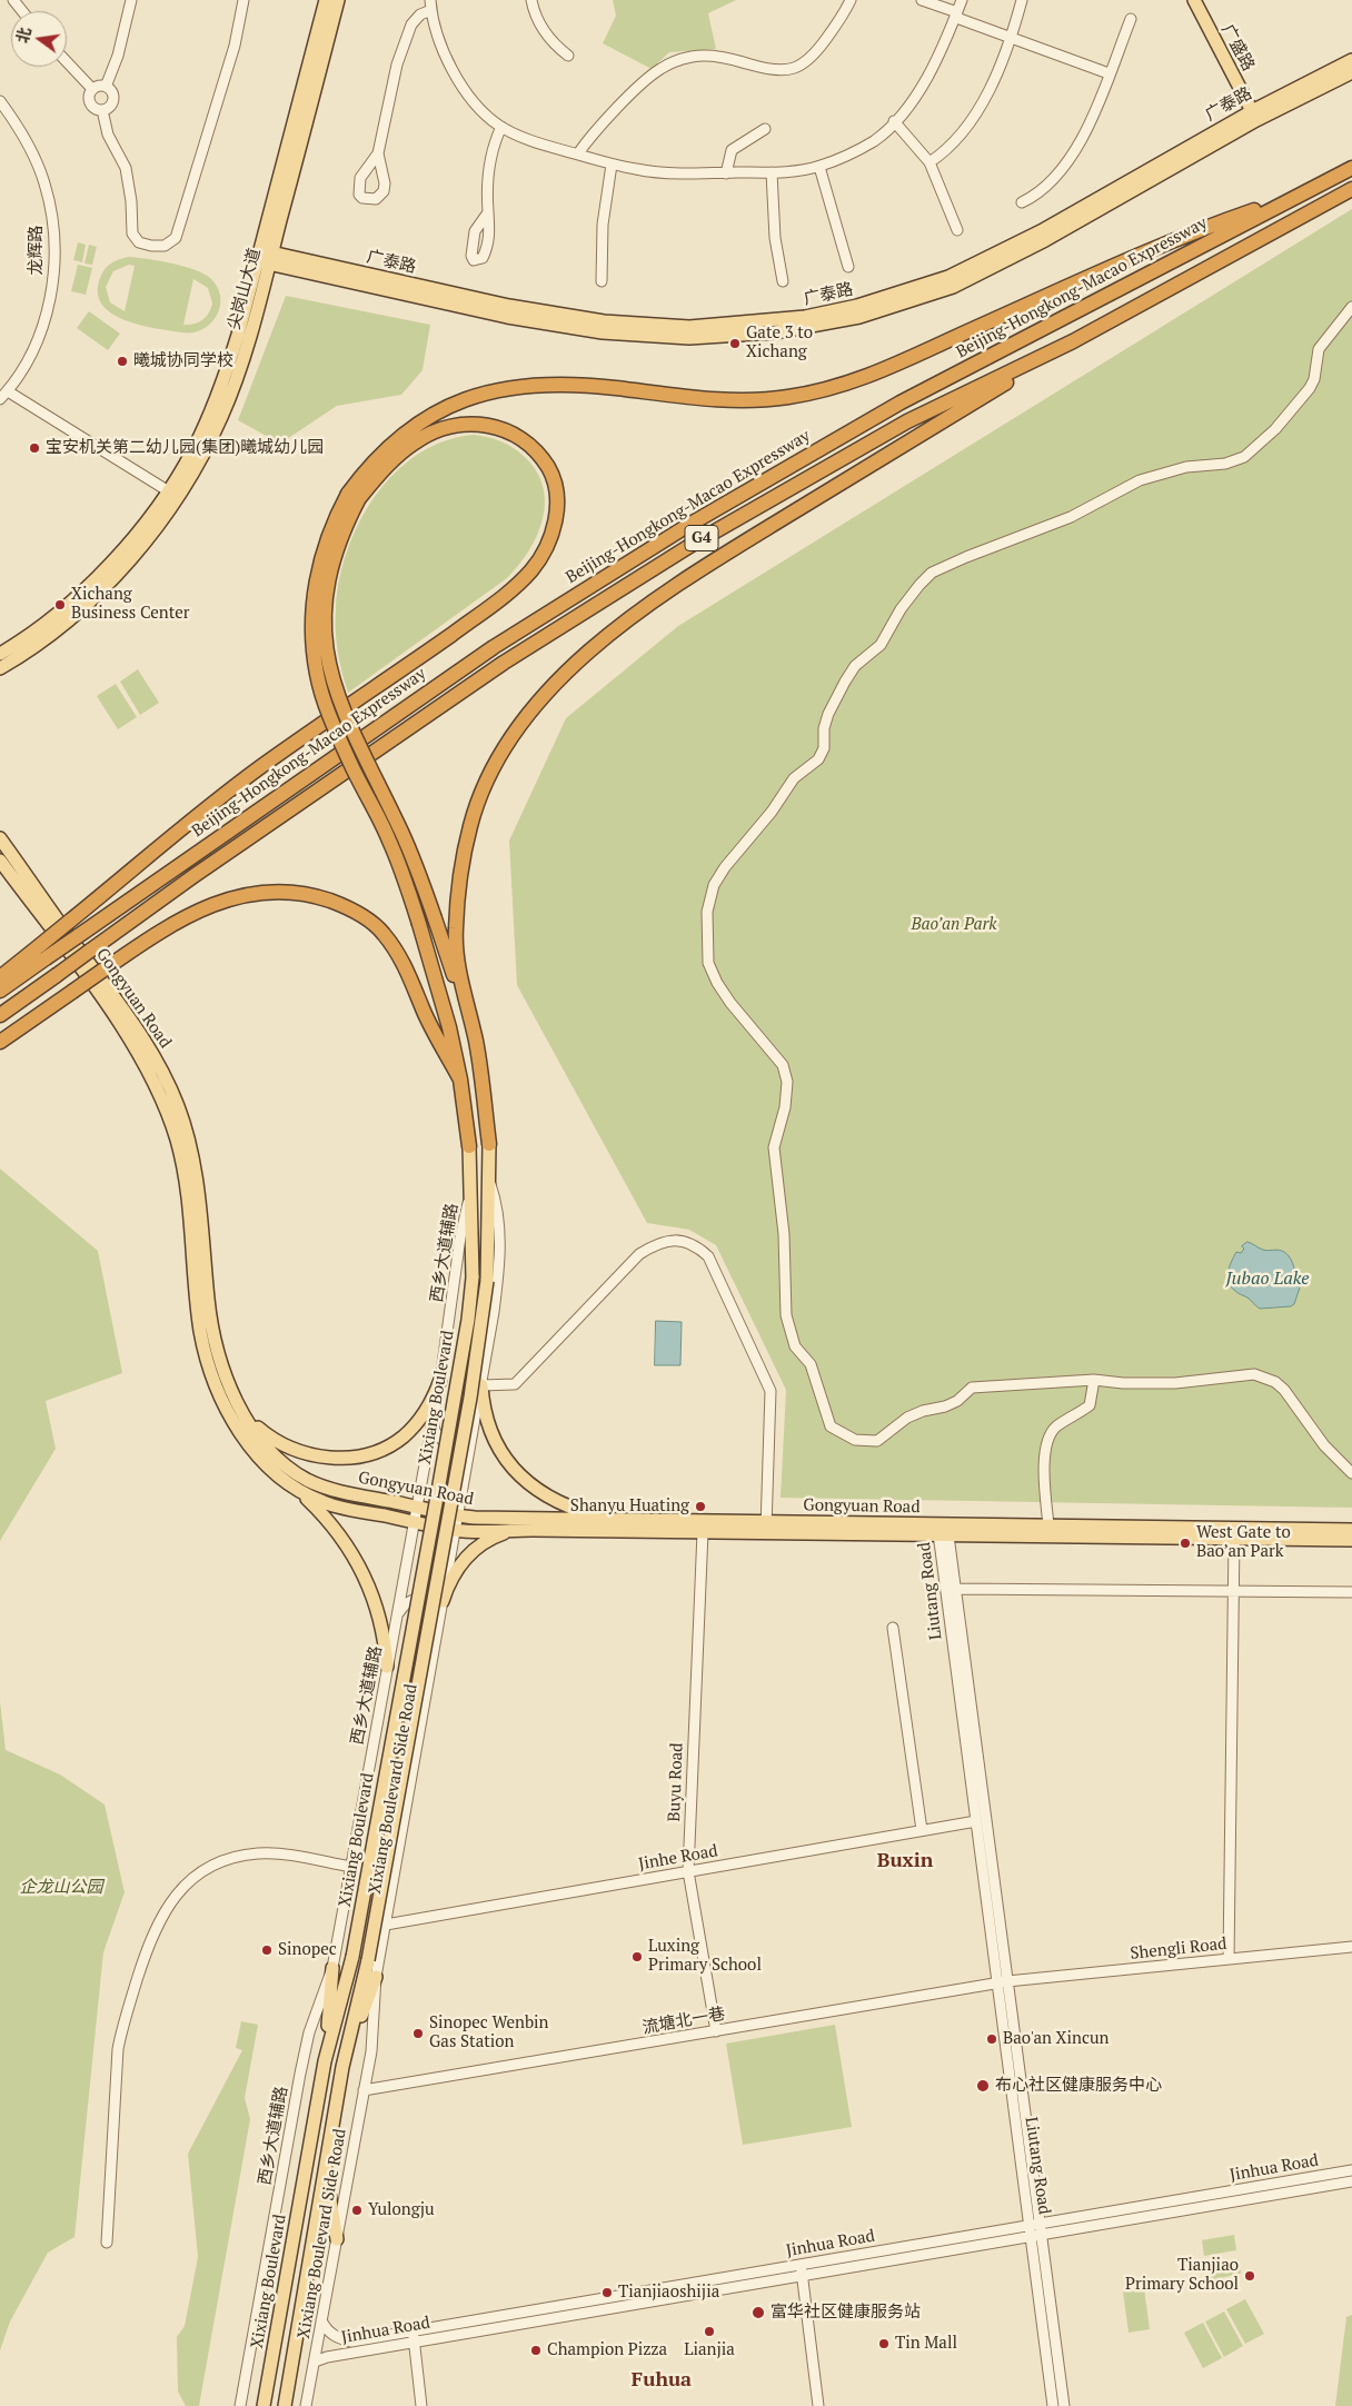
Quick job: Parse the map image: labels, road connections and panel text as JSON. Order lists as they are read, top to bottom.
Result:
{
  "streets": {
    "highway": ["Beijing-Hongkong-Macao Expressway", "G4"],
    "main road": [
      "广盛路",
      "广泰路",
      "尖岗山大道",
      "Gongyuan Road",
      "Xixiang Boulevard"
    ],
    "street": [
      "龙辉路",
      "西乡大道辅路",
      "Liutang Road",
      "Buyu Road",
      "Xixiang Boulevard Side Road",
      "Jinhe Road",
      "Shengli Road",
      "流塘北一巷",
      "Jinhua Road"
    ]
  },
  "crossings": [
    ["广盛路", "广泰路"],
    ["广泰路", "尖岗山大道"],
    ["Gongyuan Road", "西乡大道辅路"],
    ["Gongyuan Road", "Liutang Road"],
    ["Gongyuan Road", "Buyu Road"],
    ["Gongyuan Road", "Xixiang Boulevard Side Road"],
    ["西乡大道辅路", "Xixiang Boulevard"],
    ["Xixiang Boulevard", "Xixiang Boulevard Side Road"],
    ["Liutang Road", "Jinhe Road"],
    ["Liutang Road", "Shengli Road"],
    ["Liutang Road", "流塘北一巷"],
    ["Liutang Road", "Jinhua Road"],
    ["Buyu Road", "Jinhe Road"],
    ["Buyu Road", "流塘北一巷"],
    ["Xixiang Boulevard Side Road", "Jinhe Road"],
    ["Xixiang Boulevard Side Road", "流塘北一巷"],
    ["Xixiang Boulevard Side Road", "Jinhua Road"],
    ["Shengli Road", "流塘北一巷"]
  ],
  "districts": ["Buxin", "Fuhua"],
  "water": ["Jubao Lake"],
  "parks": ["Bao’an Park", "企龙山公园"],
  "places": [
    "Gate 3 to Xichang",
    "曦城协同学校",
    "宝安机关第二幼儿园(集团)曦城幼儿园",
    "Xichang Business Center",
    "Shanyu Huating",
    "West Gate to Bao’an Park",
    "Sinopec",
    "Luxing Primary School",
    "Sinopec Wenbin Gas Station",
    "Bao'an Xincun",
    "布心社区健康服务中心",
    "Yulongju",
    "Tianjiao Primary School",
    "Tianjiaoshijia",
    "富华社区健康服务站",
    "Lianjia",
    "Tin Mall",
    "Champion Pizza"
  ],
  "north": "left"
}
